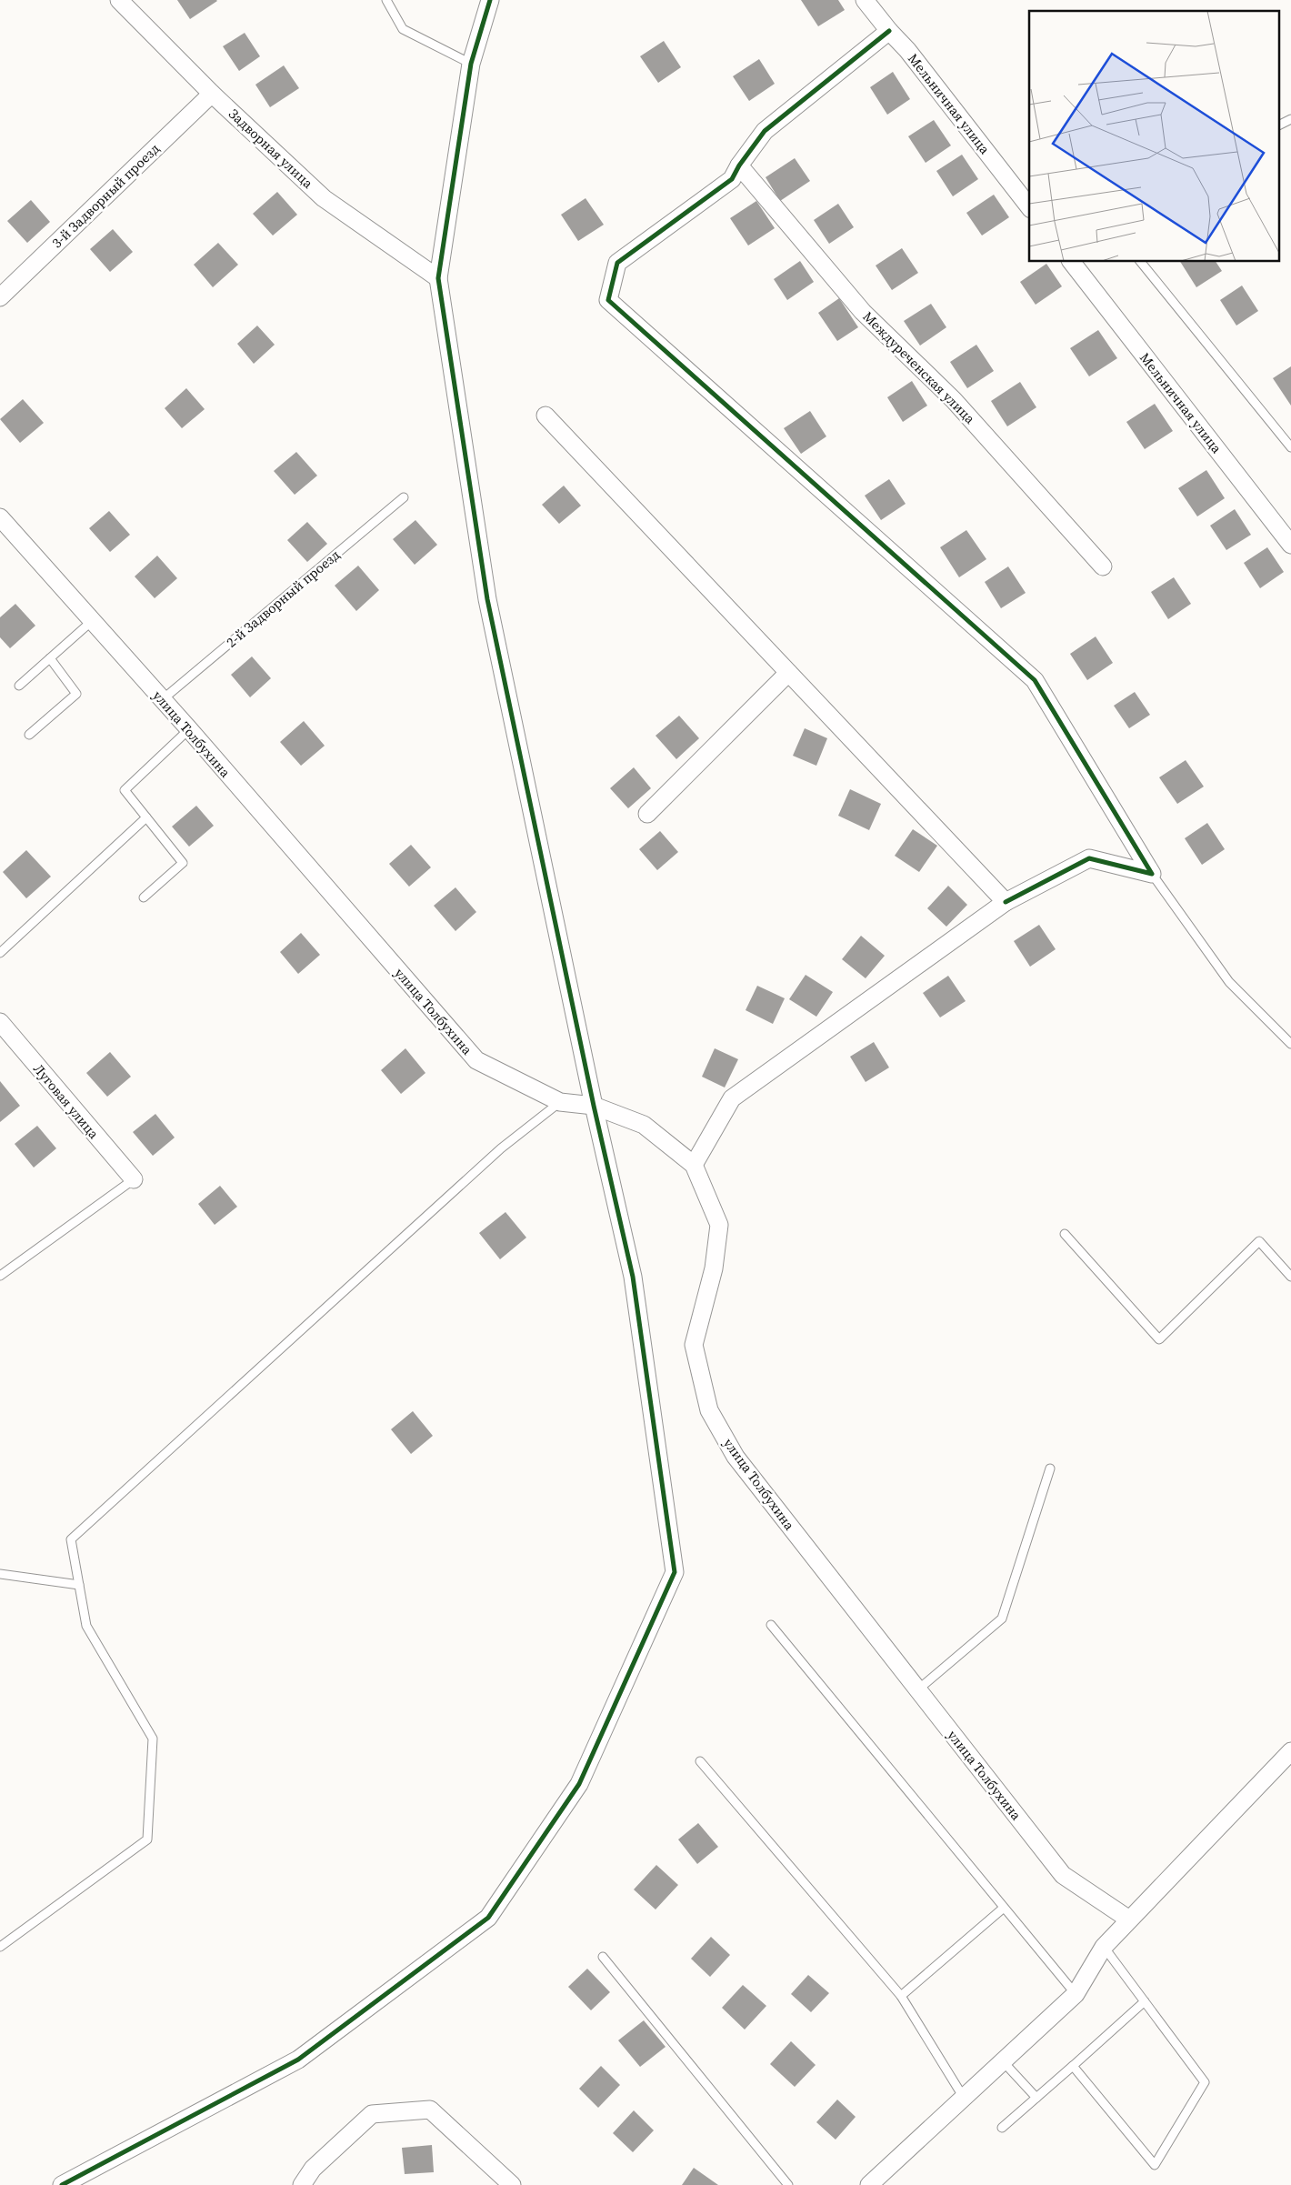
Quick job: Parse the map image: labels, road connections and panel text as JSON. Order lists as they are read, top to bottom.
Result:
{
  "streets": {
    "street": [
      "Мельничная улица",
      "Задворная улица",
      "3-й Задворный проезд",
      "Междуреченская улица",
      "улица Толбухина",
      "Луговая улица"
    ],
    "lane": ["2-й Задворный проезд"]
  },
  "crossings": [
    ["Задворная улица", "3-й Задворный проезд"],
    ["2-й Задворный проезд", "улица Толбухина"]
  ]
}
